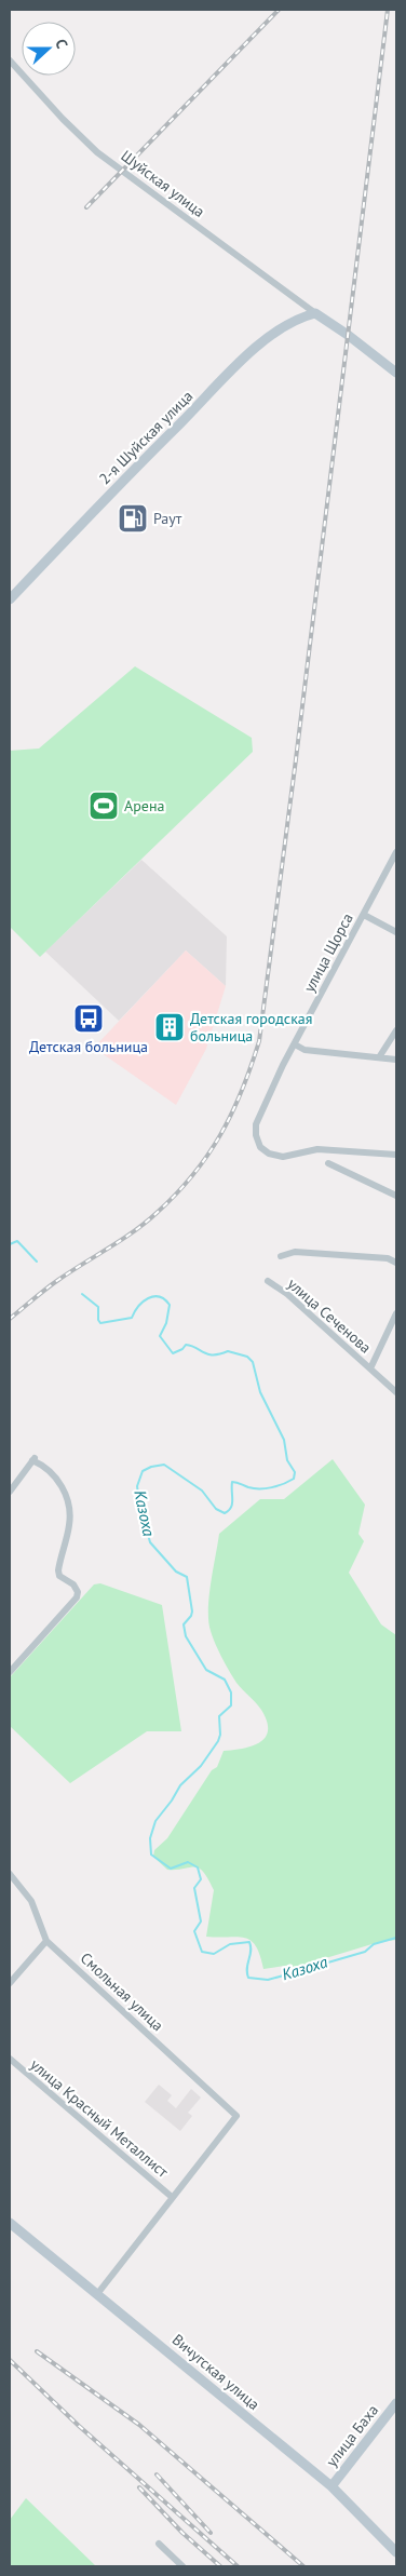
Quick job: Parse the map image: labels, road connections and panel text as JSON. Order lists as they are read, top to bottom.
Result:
{
  "streets": {
    "main road": ["2-я Шуйская улица", "Вичугская улица", "улица Баха"],
    "street": [
      "Шуйская улица",
      "улица Щорса",
      "улица Сеченова",
      "Смольная улица",
      "улица Красный Металлист"
    ]
  },
  "crossings": [
    ["Шуйская улица", "2-я Шуйская улица"],
    ["Смольная улица", "улица Красный Металлист"],
    ["Вичугская улица", "улица Баха"]
  ],
  "water": ["Казоха"],
  "places": {
    "fuel station": ["Раут"],
    "sports": ["Арена"],
    "bus stop": ["Детская больница"],
    "building": ["Детская городская больница"]
  },
  "north": "right"
}
